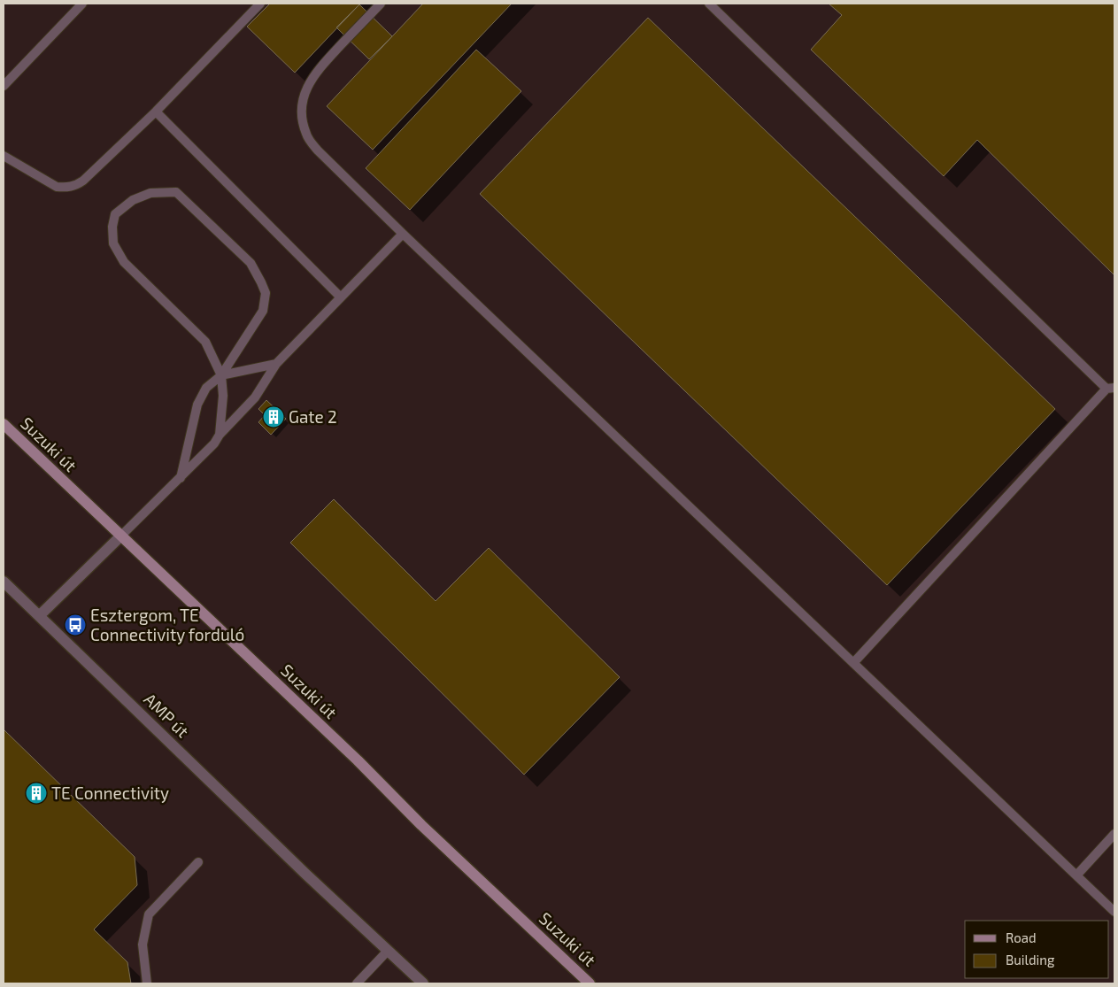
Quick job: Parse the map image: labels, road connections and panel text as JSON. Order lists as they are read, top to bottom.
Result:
{
  "streets": {
    "main road": ["Suzuki út"],
    "street": ["AMP út"]
  },
  "places": {
    "building": ["Gate 2", "TE Connectivity"],
    "bus stop": ["Esztergom, TE Connectivity forduló"]
  },
  "legend": ["Road", "Building"]
}
